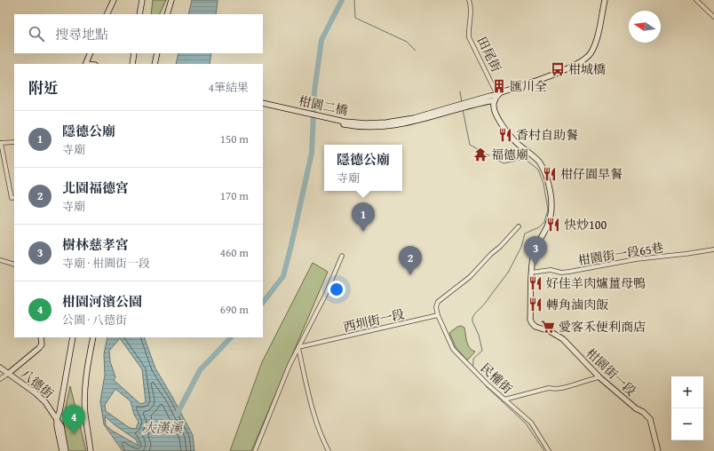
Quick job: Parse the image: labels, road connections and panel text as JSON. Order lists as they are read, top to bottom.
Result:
{
  "streets": {
    "street": [
      "田尾街",
      "柑園二橋",
      "柑園街一段65巷",
      "西圳街一段",
      "柑園街一段",
      "民權街",
      "八德街"
    ]
  },
  "crossings": [
    ["柑園街一段65巷", "柑園街一段"],
    ["西圳街一段", "民權街"]
  ],
  "water": ["大漢溪"],
  "places": {
    "bus stop": ["柑城橋"],
    "building": ["匯川全"],
    "restaurant": [
      "香村自助餐",
      "柑仔園早餐",
      "快炒100",
      "好佳羊肉爐薑母鴨",
      "轉角滷肉飯"
    ],
    "temple": ["福德廟"],
    "supermarket": ["愛客禾便利商店"]
  },
  "north": "left",
  "page": {
    "search": "搜尋地點",
    "heading": ["附近", "4筆結果"],
    "list": [
      {
        "mark": "1",
        "name": "隱德公廟",
        "note": "寺廟",
        "value": "150 m"
      },
      {
        "mark": "2",
        "name": "北園福德宮",
        "note": "寺廟",
        "value": "170 m"
      },
      {
        "mark": "3",
        "name": "樹林慈孝宮",
        "note": "寺廟 · 柑園街一段",
        "value": "460 m"
      },
      {
        "mark": "4",
        "name": "柑園河濱公園",
        "note": "公園 · 八德街",
        "value": "690 m"
      }
    ],
    "popup": ["隱德公廟", "寺廟"],
    "pins": [
      "1",
      "3",
      "2",
      "4"
    ],
    "map_buttons": ["+", "−"]
  }
}
